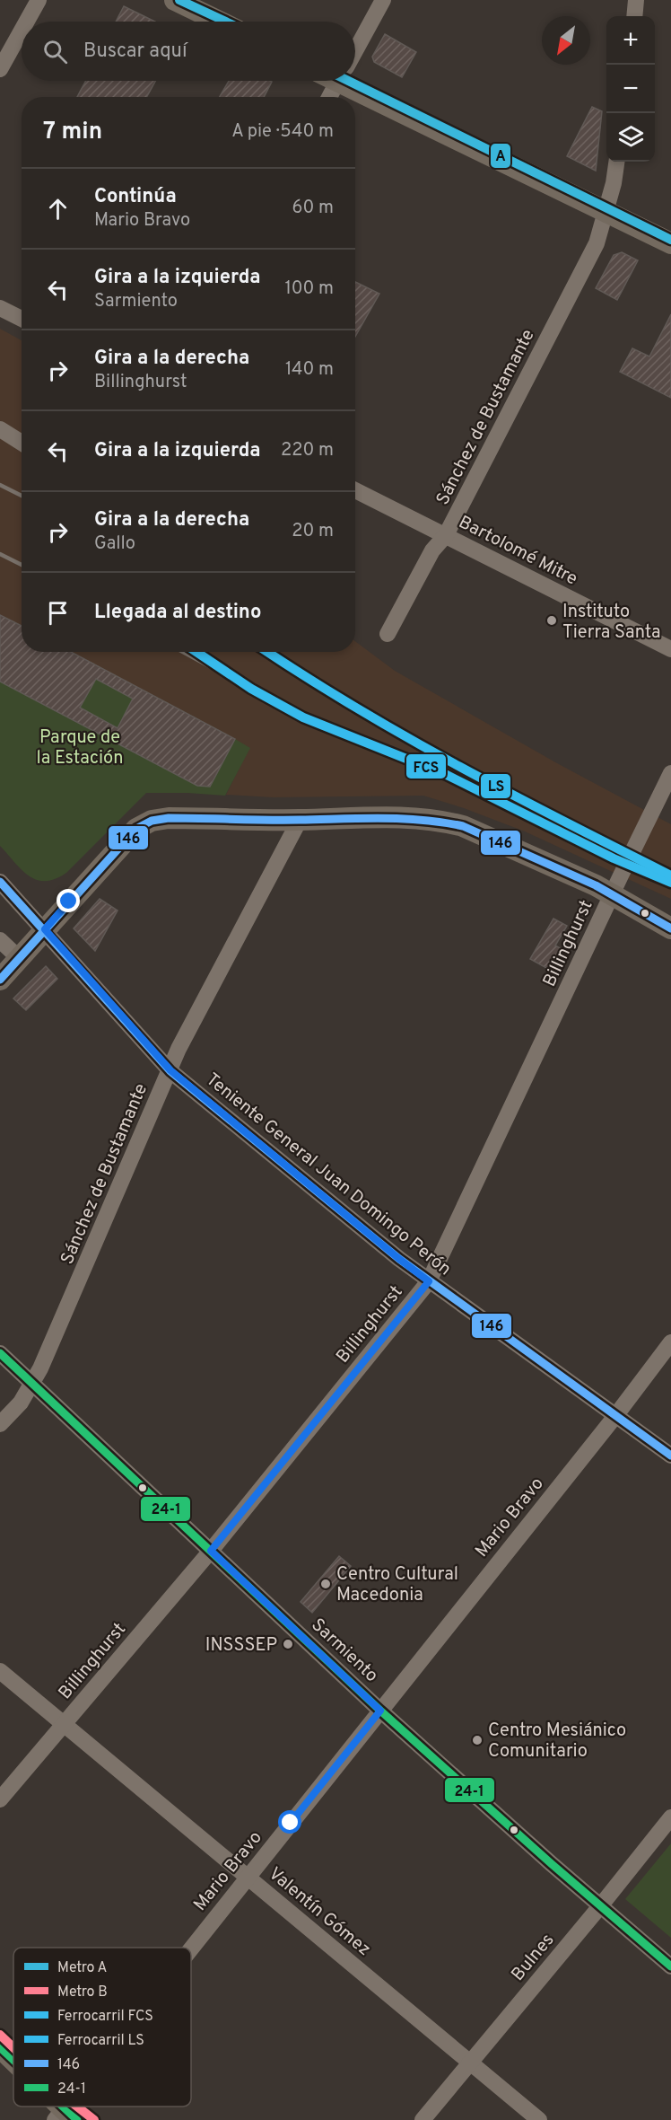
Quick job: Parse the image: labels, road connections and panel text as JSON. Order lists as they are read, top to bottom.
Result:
{
  "streets": {
    "street": [
      "Sánchez de Bustamante",
      "Bartolomé Mitre",
      "Billinghurst",
      "Teniente General Juan Domingo Perón",
      "Mario Bravo",
      "Sarmiento",
      "Valentín Gómez",
      "Bulnes"
    ]
  },
  "crossings": [
    ["Sánchez de Bustamante", "Bartolomé Mitre"],
    ["Sánchez de Bustamante", "Teniente General Juan Domingo Perón"],
    ["Sánchez de Bustamante", "Sarmiento"],
    ["Billinghurst", "Teniente General Juan Domingo Perón"],
    ["Billinghurst", "Sarmiento"],
    ["Billinghurst", "Valentín Gómez"],
    ["Teniente General Juan Domingo Perón", "Mario Bravo"],
    ["Mario Bravo", "Sarmiento"],
    ["Mario Bravo", "Valentín Gómez"],
    ["Sarmiento", "Bulnes"],
    ["Valentín Gómez", "Bulnes"]
  ],
  "parks": ["Parque de la Estación"],
  "places": [
    "Instituto Tierra Santa",
    "Centro Cultural Macedonia",
    "INSSSEP",
    "Centro Mesiánico Comunitario"
  ],
  "lines": [
    "metro line A",
    "rail line FCS",
    "rail line LS",
    "transit line 146",
    "transit line 24-1",
    "metro line B"
  ],
  "legend": [
    "Metro A",
    "Metro B",
    "Ferrocarril FCS",
    "Ferrocarril LS",
    "146",
    "24-1"
  ],
  "north": "bottom left",
  "page": {
    "map_buttons": ["+", "−"],
    "search": "Buscar aquí",
    "heading": ["7 min", "A pie · 540 m"],
    "list": [
      ["Continúa", "Mario Bravo", "60 m"],
      ["Gira a la izquierda", "Sarmiento", "100 m"],
      ["Gira a la derecha", "Billinghurst", "140 m"],
      ["Gira a la izquierda", "220 m"],
      ["Gira a la derecha", "Gallo", "20 m"],
      "Llegada al destino"
    ]
  }
}
